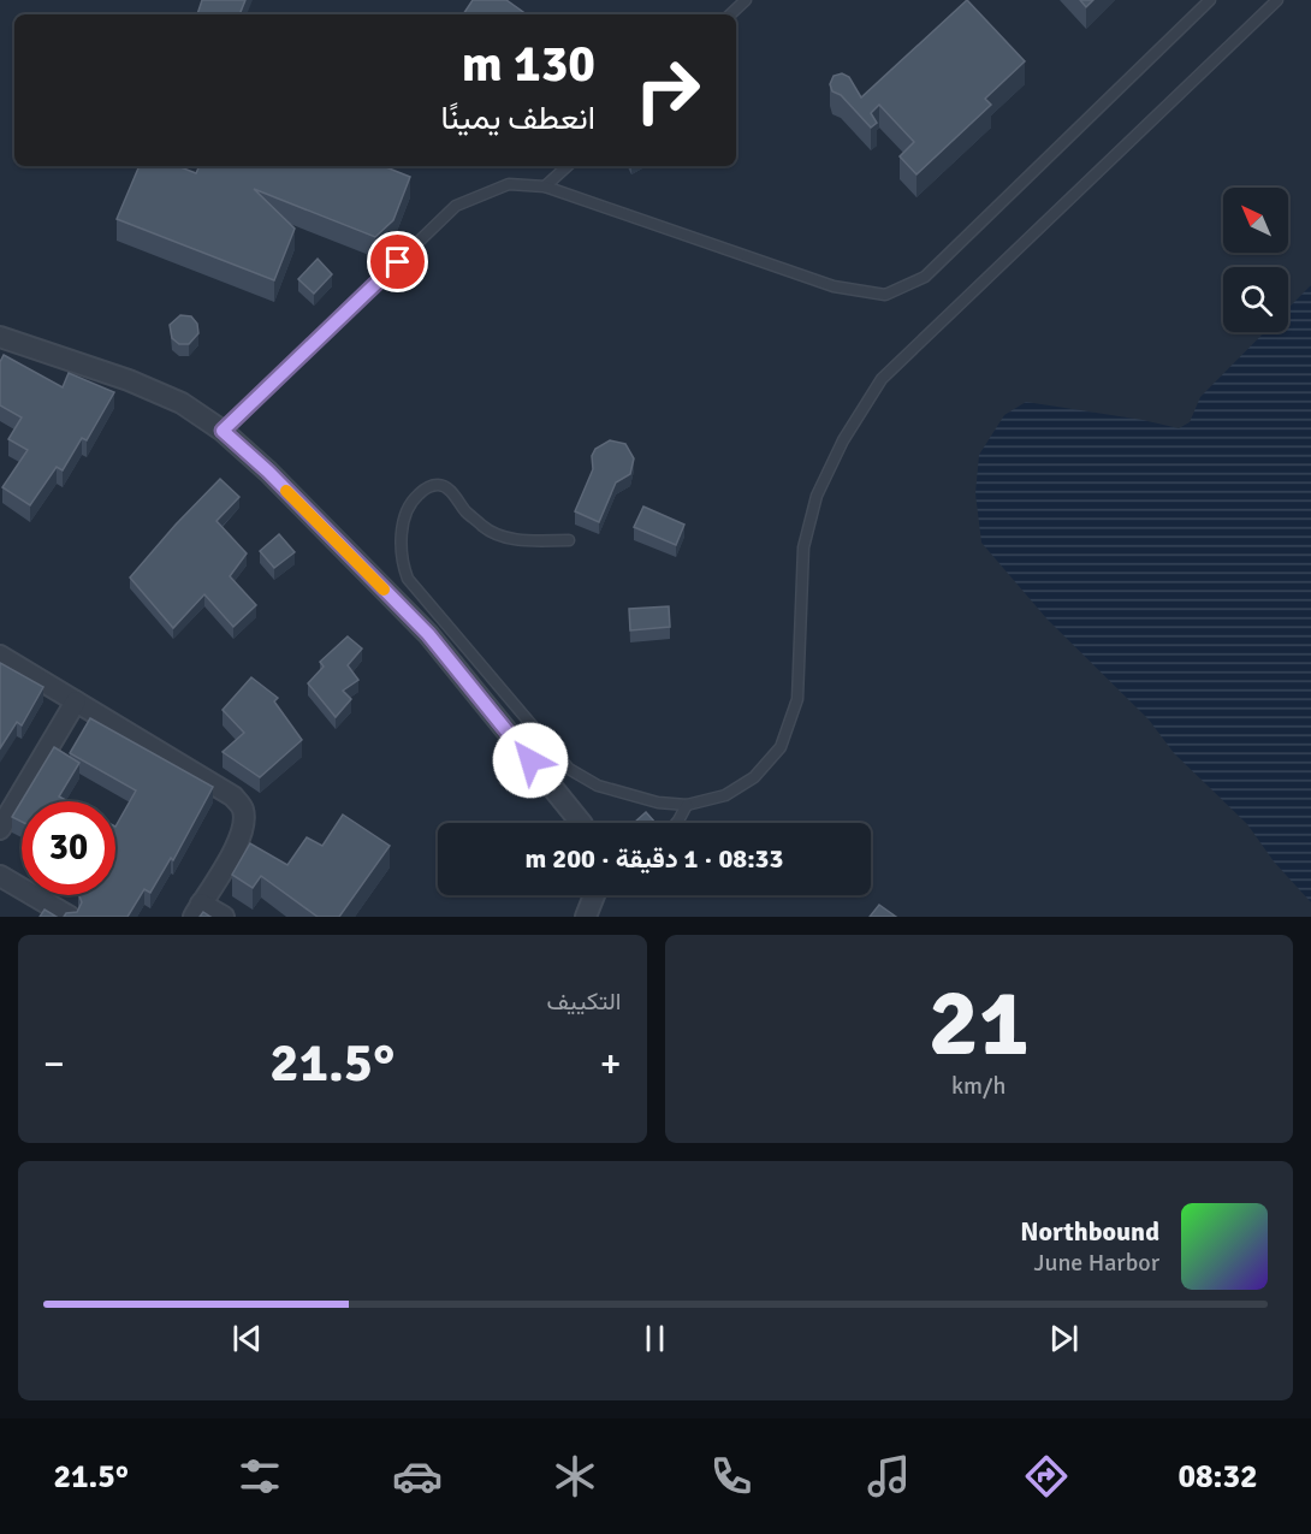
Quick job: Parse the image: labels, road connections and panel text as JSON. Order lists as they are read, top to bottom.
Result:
{
  "north": "top left",
  "page": {
    "turn": ["130 m", "انعطف يمينًا"],
    "limit": "30",
    "trip": "08:33 · 1 دقيقة · 200 m",
    "tile": [
      ["21", "km/h"],
      "التكييف"
    ],
    "heat": ["−", "21.5°", "+"],
    "song": ["Northbound", "June Harbor"],
    "tabs": ["08:32", "21.5°"]
  }
}
